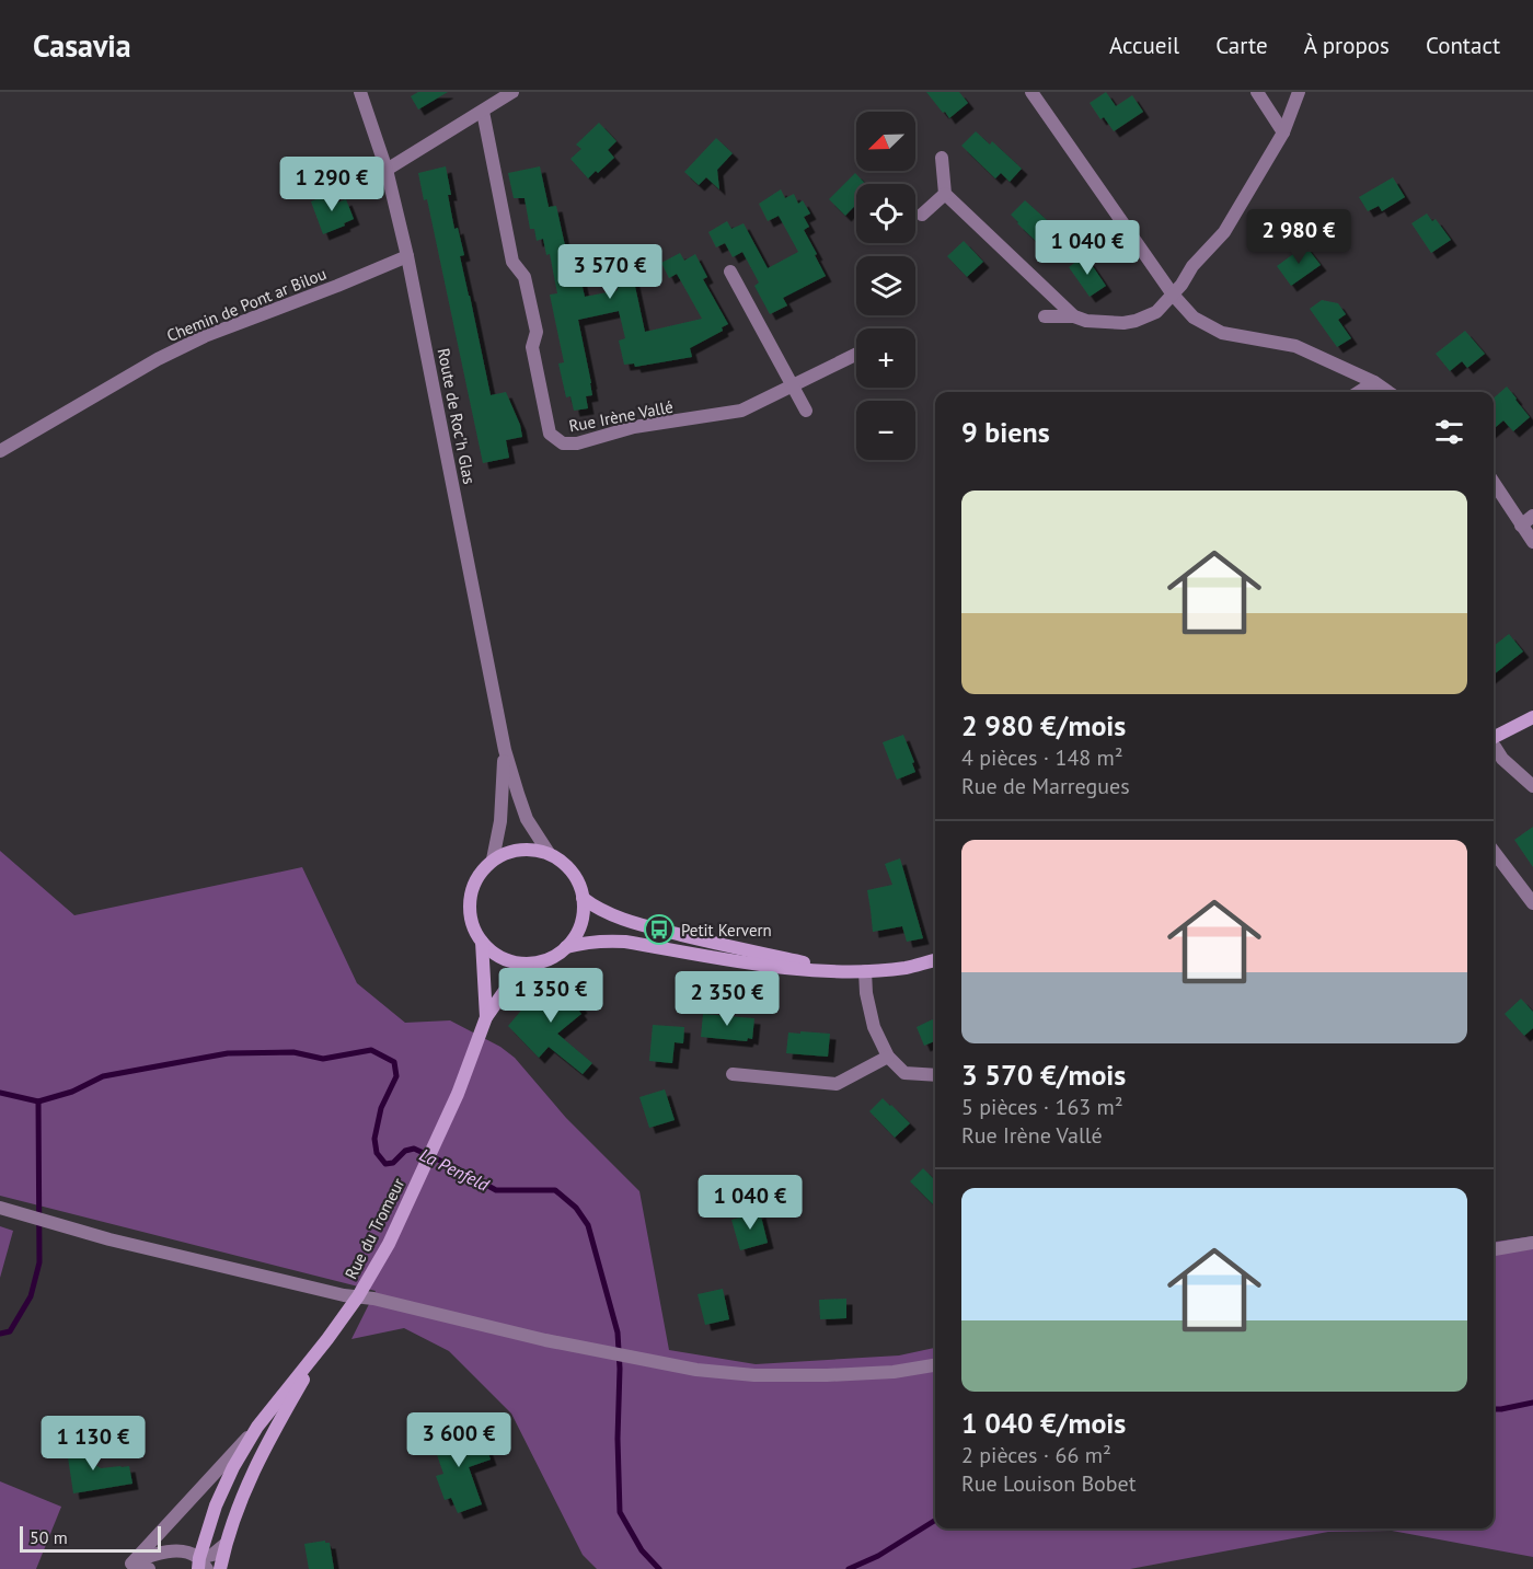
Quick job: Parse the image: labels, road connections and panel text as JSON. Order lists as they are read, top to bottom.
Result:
{
  "streets": {
    "main road": ["Rue du Tromeur"],
    "street": ["Chemin de Pont ar Bilou", "Route de Roc'h Glas", "Rue Irène Vallé"]
  },
  "crossings": [
    ["Chemin de Pont ar Bilou", "Route de Roc'h Glas"],
    ["Route de Roc'h Glas", "Rue du Tromeur"]
  ],
  "water": ["La Penfeld"],
  "places": {
    "bus stop": ["Petit Kervern"]
  },
  "scale_bar": "50 m",
  "north": "bottom left",
  "page": {
    "header": "Casavia",
    "nav": [
      "Accueil",
      "Carte",
      "À propos",
      "Contact"
    ],
    "map_buttons": ["+", "−"],
    "price": [
      "1 290 €",
      "2 980 €",
      "1 040 €",
      "3 570 €",
      "1 350 €",
      "2 350 €",
      "1 040 €",
      "3 600 €",
      "1 130 €"
    ],
    "heading": "9 biens",
    "list": [
      {
        "name": "2 980 €/mois",
        "note": "4 pièces · 148 m² · Rue de Marregues"
      },
      {
        "name": "3 570 €/mois",
        "note": "5 pièces · 163 m² · Rue Irène Vallé"
      },
      {
        "name": "1 040 €/mois",
        "note": "2 pièces · 66 m² · Rue Louison Bobet"
      }
    ],
    "scale": "50 m"
  }
}
